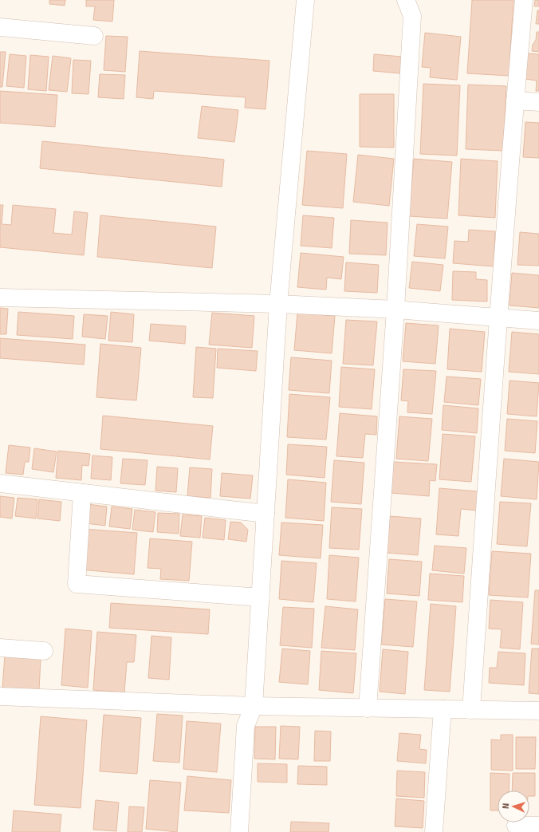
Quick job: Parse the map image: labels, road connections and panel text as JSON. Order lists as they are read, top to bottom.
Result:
{
  "north": "left"
}
